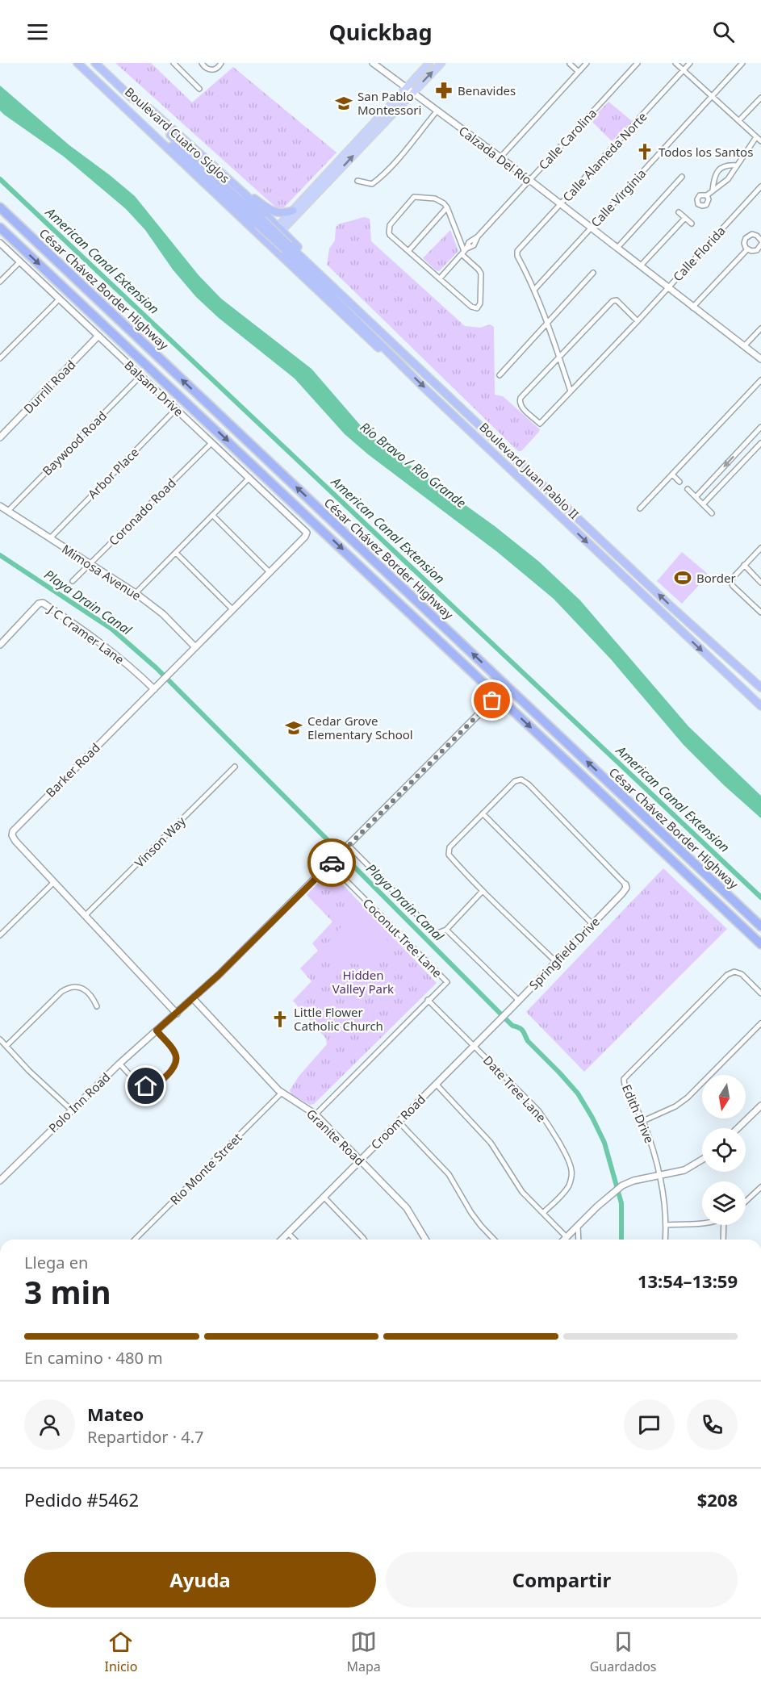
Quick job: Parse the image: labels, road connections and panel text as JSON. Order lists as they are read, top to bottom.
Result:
{
  "streets": {
    "highway": ["Boulevard Cuatro Siglos", "César Chávez Border Highway", "Boulevard Juan Pablo II"],
    "street": [
      "Calle Carolina",
      "Calzada Del Río",
      "Calle Alameda Norte",
      "Calle Virginia",
      "Calle Florida",
      "Durrill Road",
      "Balsam Drive",
      "Baywood Road",
      "Arbor Place",
      "Coronado Road",
      "Mimosa Avenue",
      "J C Cramer Lane",
      "Barker Road",
      "Vinson Way",
      "Coconut Tree Lane",
      "Springfield Drive",
      "Date Tree Lane",
      "Polo Inn Road",
      "Edith Drive",
      "Croom Road",
      "Granite Road",
      "Rio Monte Street"
    ]
  },
  "crossings": [
    ["Calle Carolina", "Calzada Del Río"],
    ["Calzada Del Río", "Calle Alameda Norte"],
    ["Calzada Del Río", "Calle Virginia"],
    ["Calzada Del Río", "Calle Florida"],
    ["Calle Alameda Norte", "Calle Virginia"],
    ["Durrill Road", "Balsam Drive"],
    ["Balsam Drive", "Baywood Road"],
    ["Balsam Drive", "Arbor Place"],
    ["Balsam Drive", "Coronado Road"],
    ["Balsam Drive", "Barker Road"],
    ["Baywood Road", "Mimosa Avenue"],
    ["Arbor Place", "Mimosa Avenue"],
    ["Coronado Road", "Mimosa Avenue"],
    ["Mimosa Avenue", "Barker Road"],
    ["J C Cramer Lane", "Barker Road"],
    ["Barker Road", "Vinson Way"],
    ["Barker Road", "Polo Inn Road"],
    ["Coconut Tree Lane", "Date Tree Lane"],
    ["Coconut Tree Lane", "Polo Inn Road"],
    ["Coconut Tree Lane", "Granite Road"],
    ["Springfield Drive", "Croom Road"],
    ["Date Tree Lane", "Croom Road"],
    ["Polo Inn Road", "Granite Road"],
    ["Croom Road", "Granite Road"],
    ["Granite Road", "Rio Monte Street"]
  ],
  "water": ["American Canal Extension", "Río Bravo / Rio Grande", "Playa Drain Canal"],
  "parks": ["Hidden Valley Park"],
  "places": {
    "pharmacy": ["Benavides"],
    "school or university": ["San Pablo Montessori", "Cedar Grove Elementary School"],
    "church": ["Todos los Santos", "Little Flower Catholic Church"],
    "sports": ["Border"]
  },
  "north": "bottom",
  "page": {
    "header": "Quickbag",
    "heading": ["3 min", "Llega en", "13:54–13:59"],
    "panel": [
      "Mateo",
      "Repartidor · 4.7",
      "Pedido #5462",
      "$208"
    ],
    "bar": "En camino · 480 m",
    "buttons": ["Ayuda", "Compartir"],
    "tabs": ["Inicio", "Mapa", "Guardados"]
  }
}
